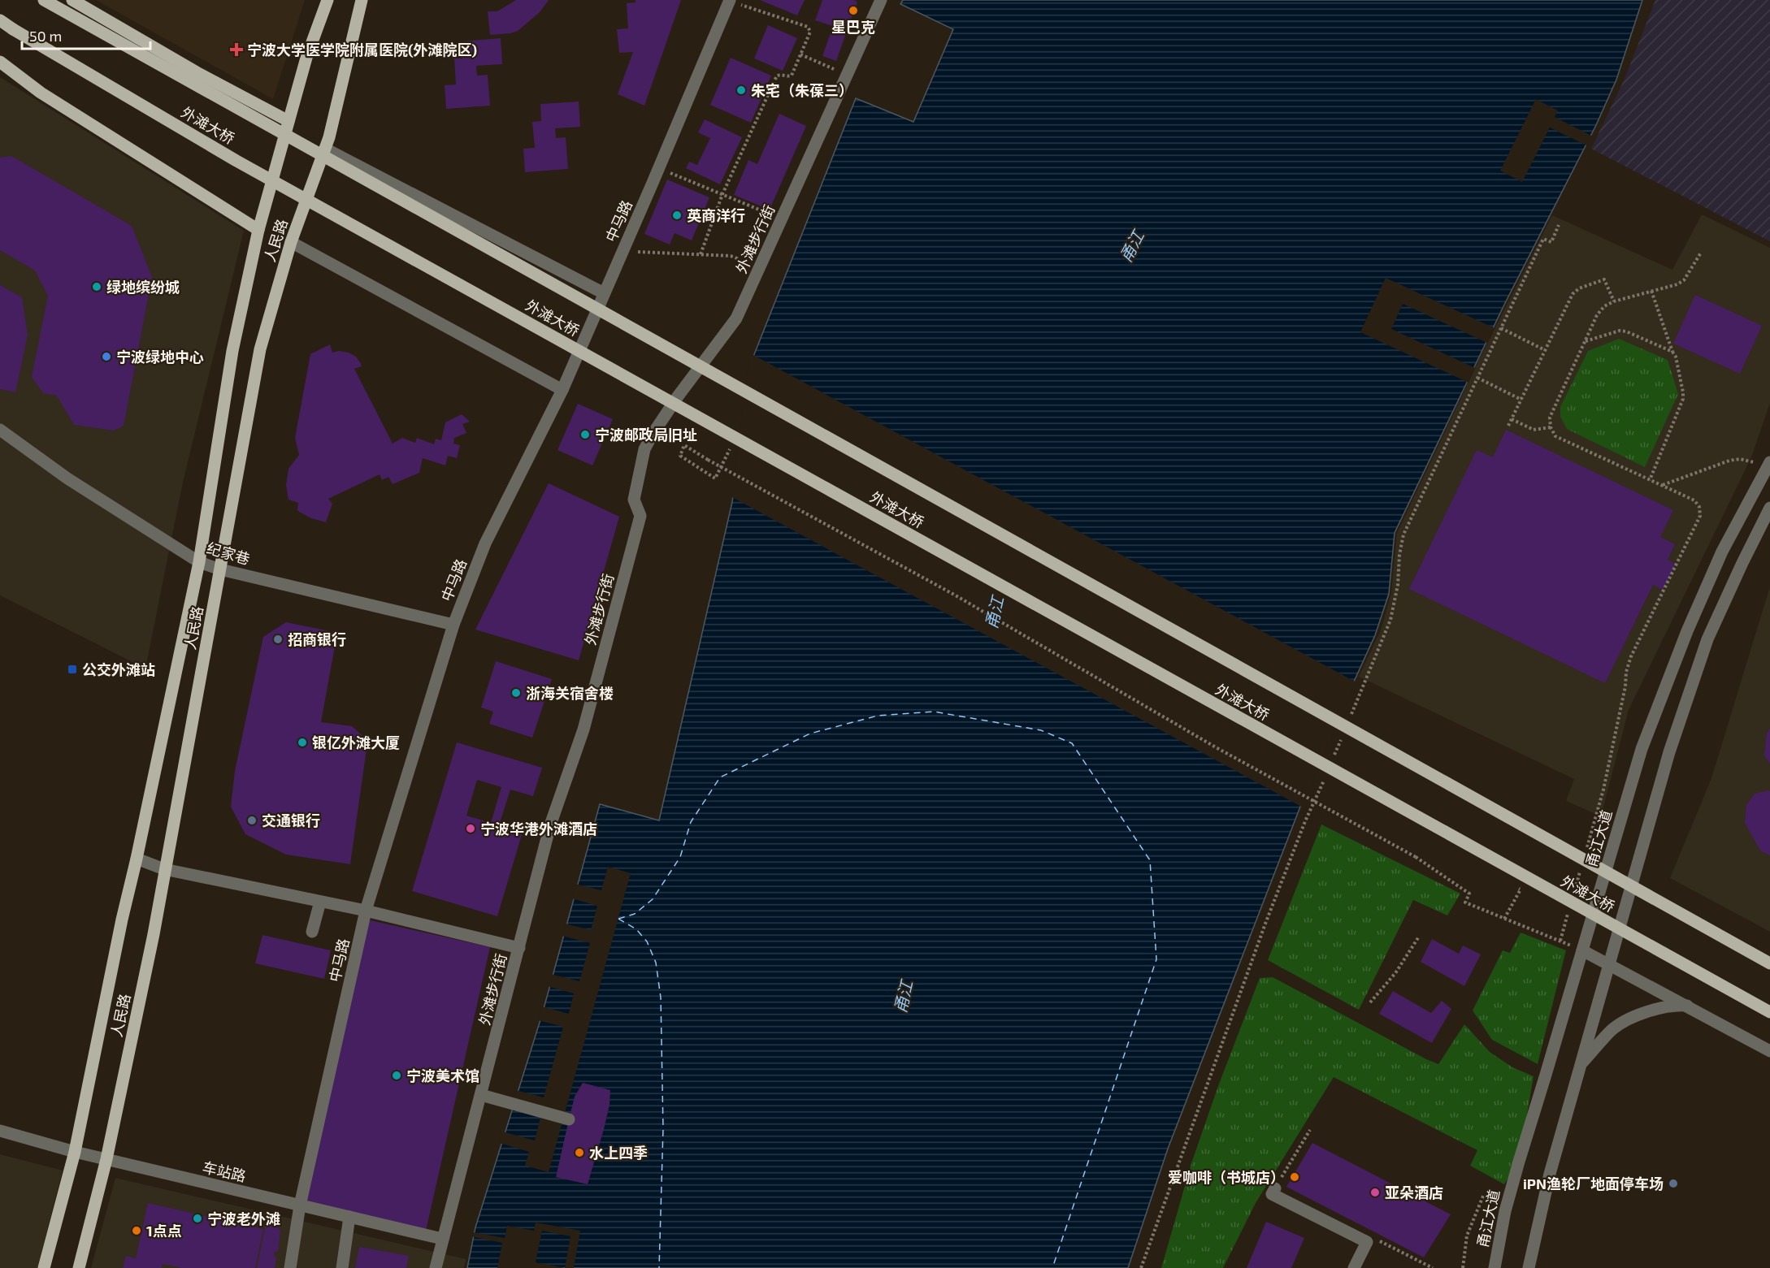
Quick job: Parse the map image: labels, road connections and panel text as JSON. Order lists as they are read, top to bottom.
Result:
{
  "streets": {
    "main road": ["外滩大桥", "人民路"],
    "street": [
      "中马路",
      "外滩步行街",
      "纪家巷",
      "甬江大道",
      "车站路"
    ]
  },
  "crossings": [
    ["中马路", "纪家巷"],
    ["中马路", "车站路"],
    ["外滩步行街", "车站路"],
    ["人民路", "纪家巷"],
    ["人民路", "车站路"]
  ],
  "water": ["甬江"],
  "places": {
    "other": [
      "星巴克",
      "朱宅（朱葆三）",
      "英商洋行",
      "绿地缤纷城",
      "宁波绿地中心",
      "宁波邮政局旧址",
      "招商银行",
      "浙海关宿舍楼",
      "银亿外滩大厦",
      "交通银行",
      "宁波华港外滩酒店",
      "宁波美术馆",
      "水上四季",
      "爱咖啡（书城店）",
      "iPN渔轮厂地面停车场",
      "亚朵酒店",
      "宁波老外滩",
      "1点点"
    ],
    "health": ["宁波大学医学院附属医院(外滩院区)"],
    "transit": ["公交外滩站"]
  },
  "scale_bar": "50 m"
}
